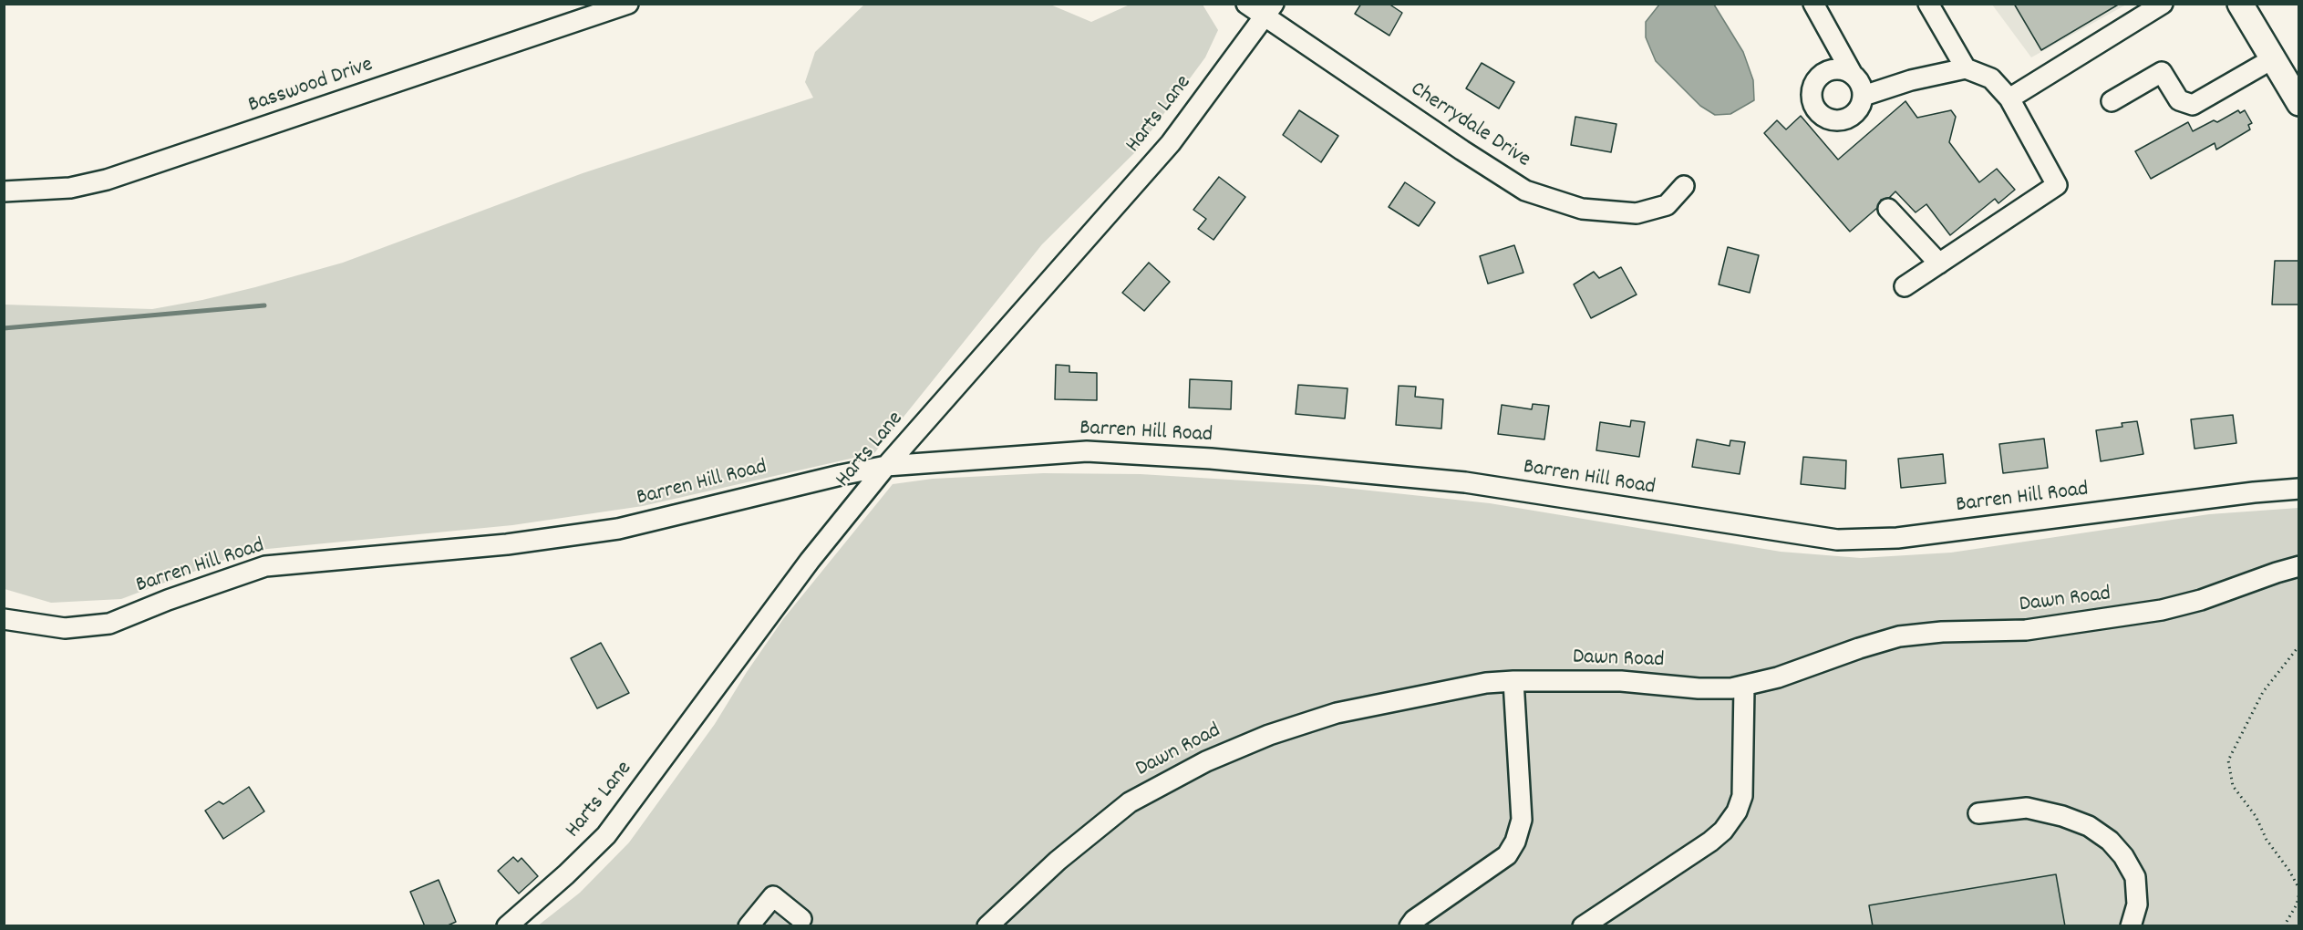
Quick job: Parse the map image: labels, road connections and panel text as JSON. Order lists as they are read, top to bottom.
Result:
{
  "streets": {
    "street": [
      "Basswood Drive",
      "Harts Lane",
      "Cherrydale Drive",
      "Barren Hill Road",
      "Dawn Road"
    ]
  },
  "crossings": [
    ["Harts Lane", "Cherrydale Drive"],
    ["Harts Lane", "Barren Hill Road"]
  ]
}
